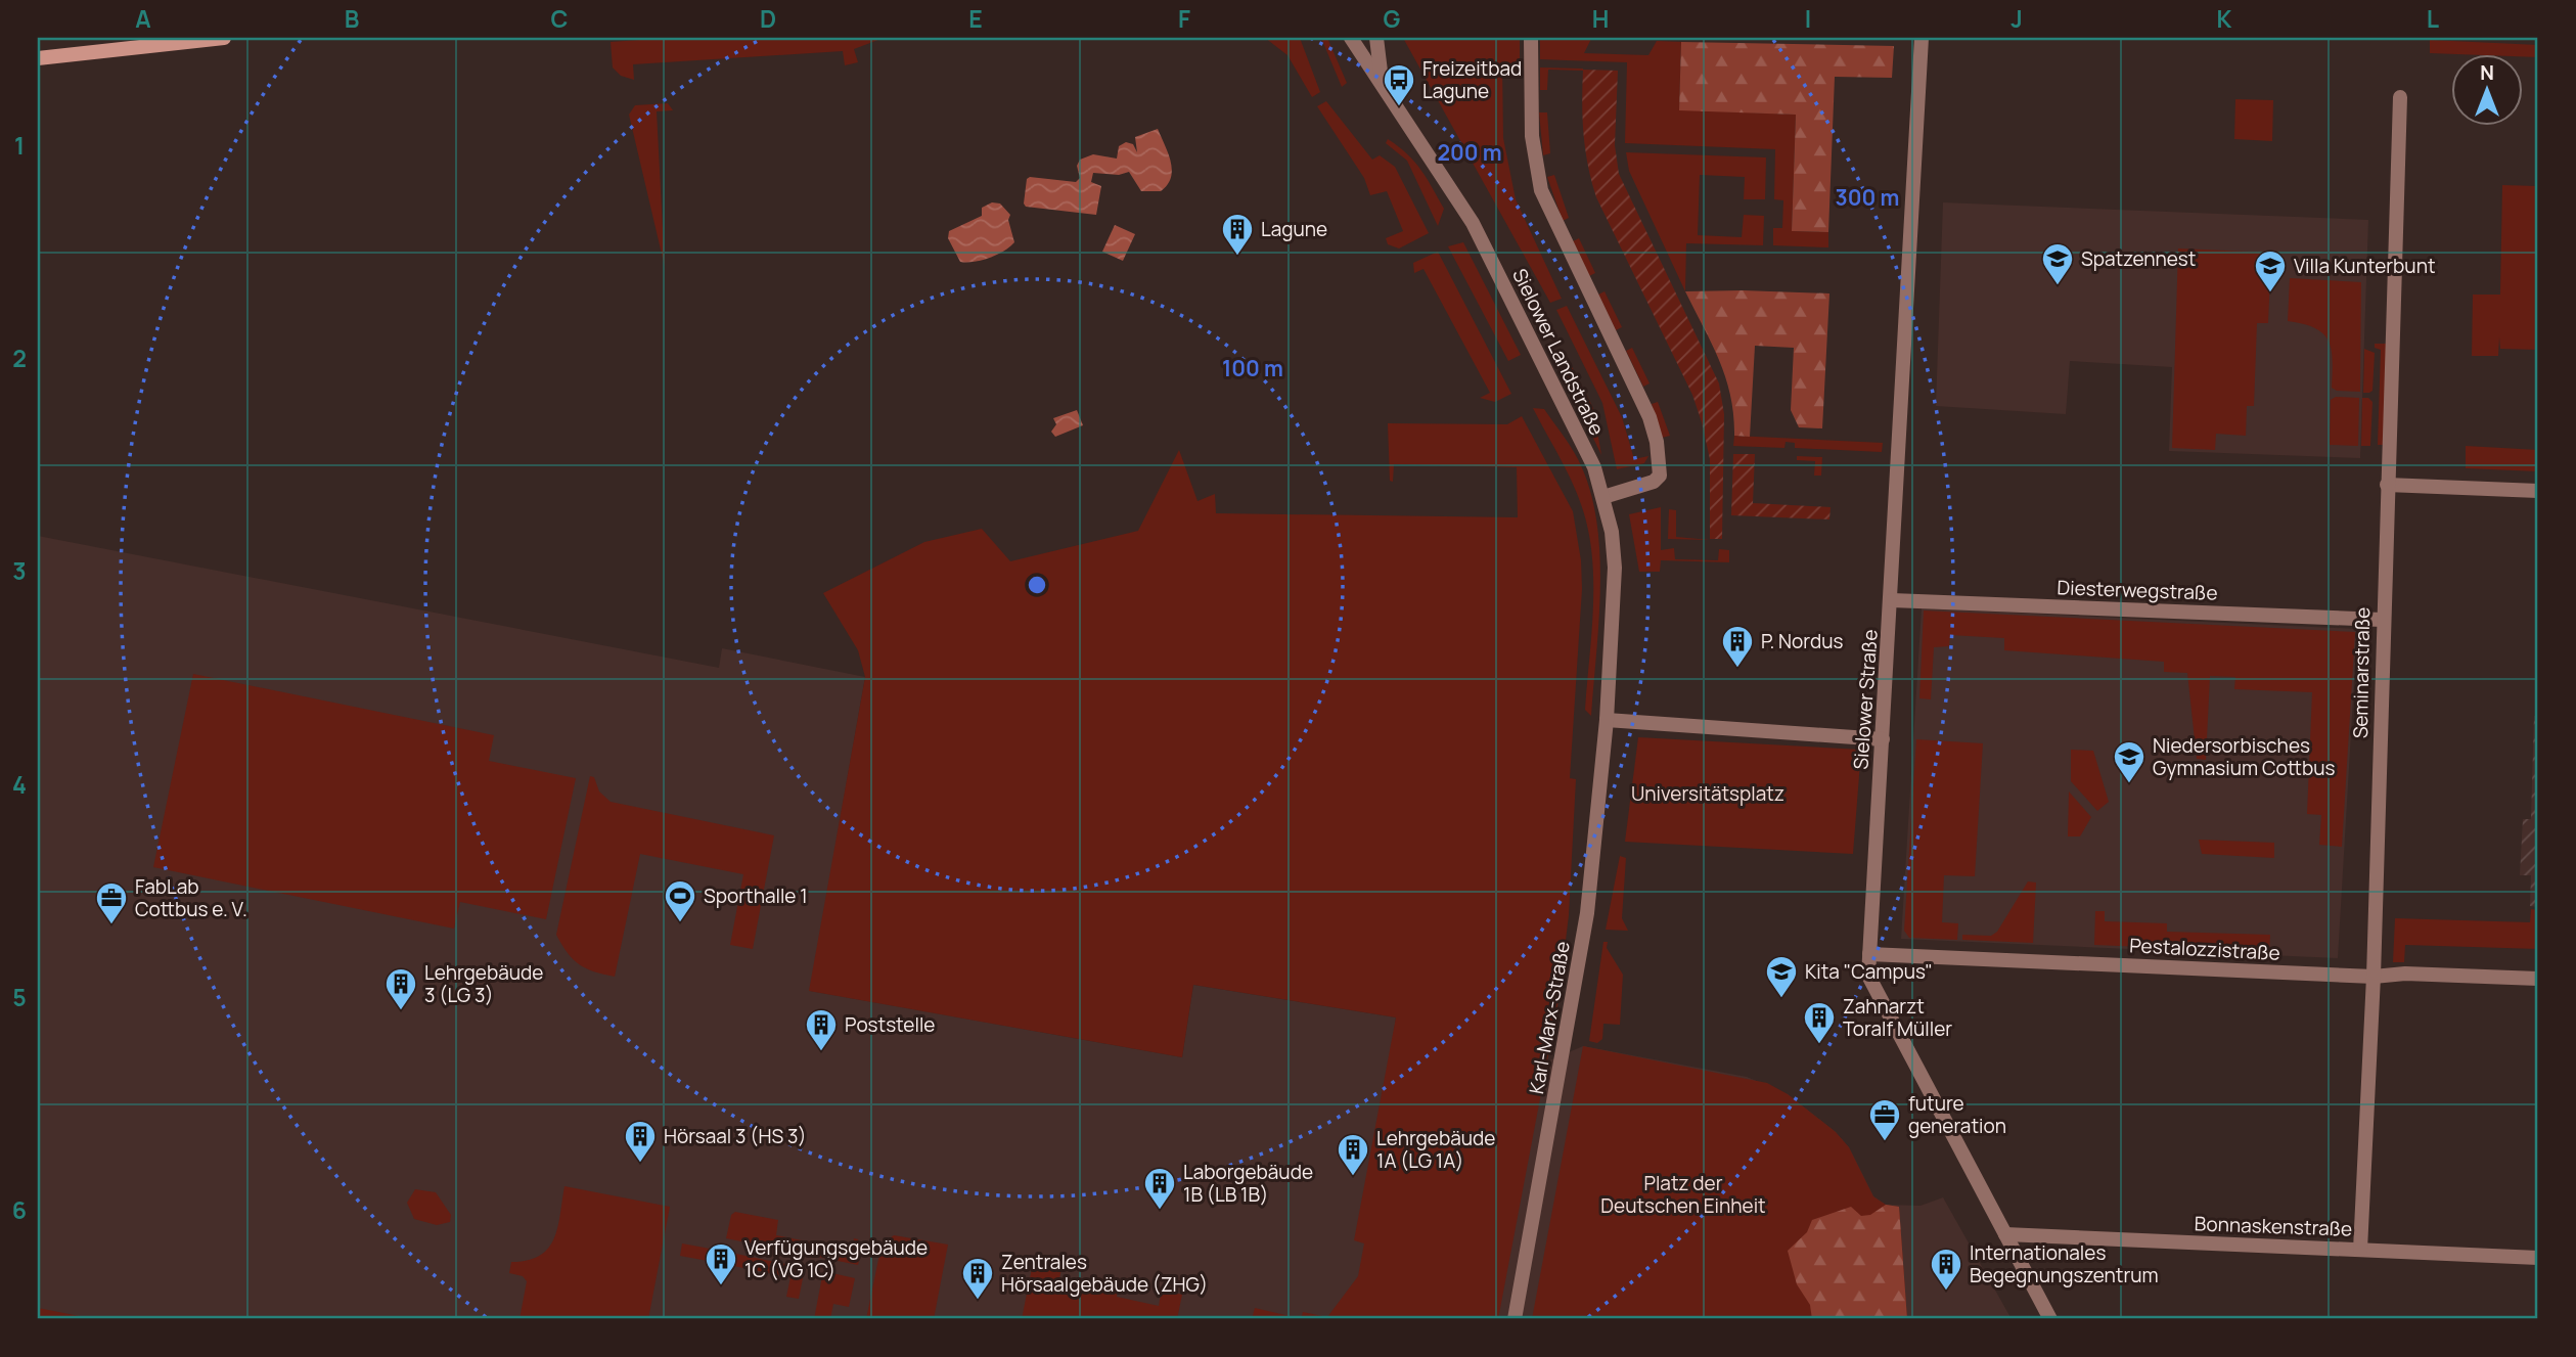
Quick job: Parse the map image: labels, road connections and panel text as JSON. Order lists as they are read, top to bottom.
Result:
{
  "streets": {
    "street": [
      "Sielower Landstraße",
      "Diesterwegstraße",
      "Seminarstraße",
      "Sielower Straße",
      "Pestalozzistraße",
      "Karl-Marx-Straße",
      "Bonnaskenstraße"
    ]
  },
  "crossings": [
    ["Sielower Landstraße", "Karl-Marx-Straße"],
    ["Diesterwegstraße", "Seminarstraße"],
    ["Diesterwegstraße", "Sielower Straße"],
    ["Seminarstraße", "Pestalozzistraße"],
    ["Seminarstraße", "Bonnaskenstraße"],
    ["Sielower Straße", "Pestalozzistraße"],
    ["Sielower Straße", "Bonnaskenstraße"]
  ],
  "parks": ["Universitätsplatz", "Platz der Deutschen Einheit"],
  "places": {
    "bus stop": ["Freizeitbad Lagune"],
    "building": [
      "Lagune",
      "P. Nordus",
      "Lehrgebäude 3 (LG 3)",
      "Zahnarzt Toralf Müller",
      "Poststelle",
      "Hörsaal 3 (HS 3)",
      "Lehrgebäude 1A (LG 1A)",
      "Laborgebäude 1B (LB 1B)",
      "Verfügungsgebäude 1C (VG 1C)",
      "Internationales Begegnungszentrum",
      "Zentrales Hörsaalgebäude (ZHG)"
    ],
    "school or university": [
      "Spatzennest",
      "Villa Kunterbunt",
      "Niedersorbisches Gymnasium Cottbus",
      "Kita \"Campus\""
    ],
    "sports": ["Sporthalle 1"],
    "office": ["FabLab Cottbus e. V.", "future generation"]
  },
  "north": "top",
  "grid": {
    "columns": [
      "A",
      "B",
      "C",
      "D",
      "E",
      "F",
      "G",
      "H",
      "I",
      "J",
      "K",
      "L"
    ],
    "rows": [
      "1",
      "2",
      "3",
      "4",
      "5",
      "6"
    ]
  },
  "rings": ["200 m", "300 m", "100 m"]
}
